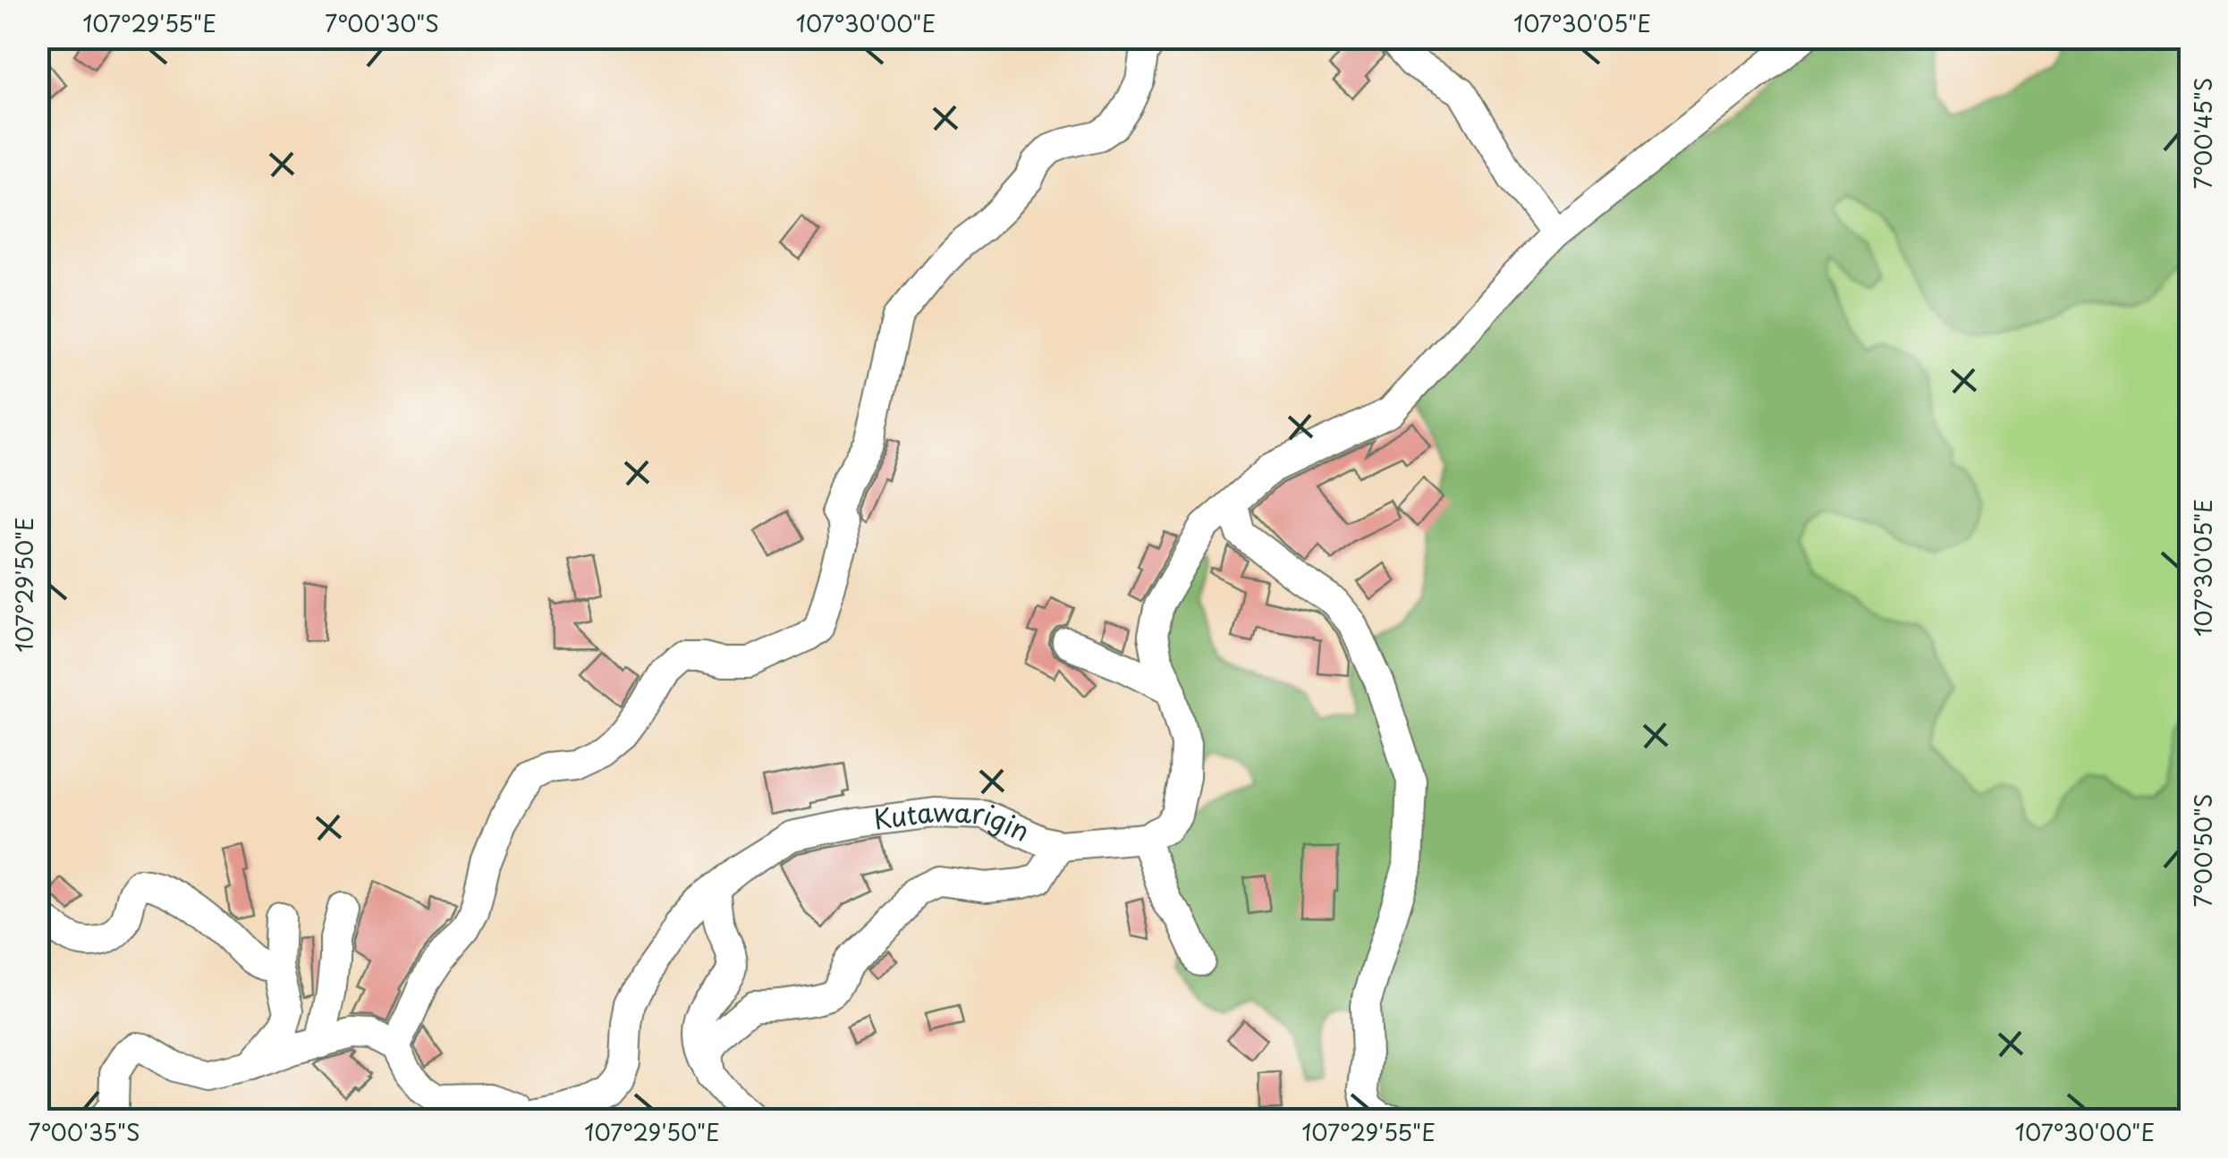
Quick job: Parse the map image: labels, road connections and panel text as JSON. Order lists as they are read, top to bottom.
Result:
{
  "streets": {
    "street": ["Kutawarigin"]
  },
  "coordinates": [
    "107°29'55\"E",
    "7°00'30\"S",
    "107°30'00\"E",
    "107°30'05\"E",
    "7°00'45\"S",
    "107°29'50\"E",
    "7°00'50\"S",
    "7°00'35\"S"
  ]
}
